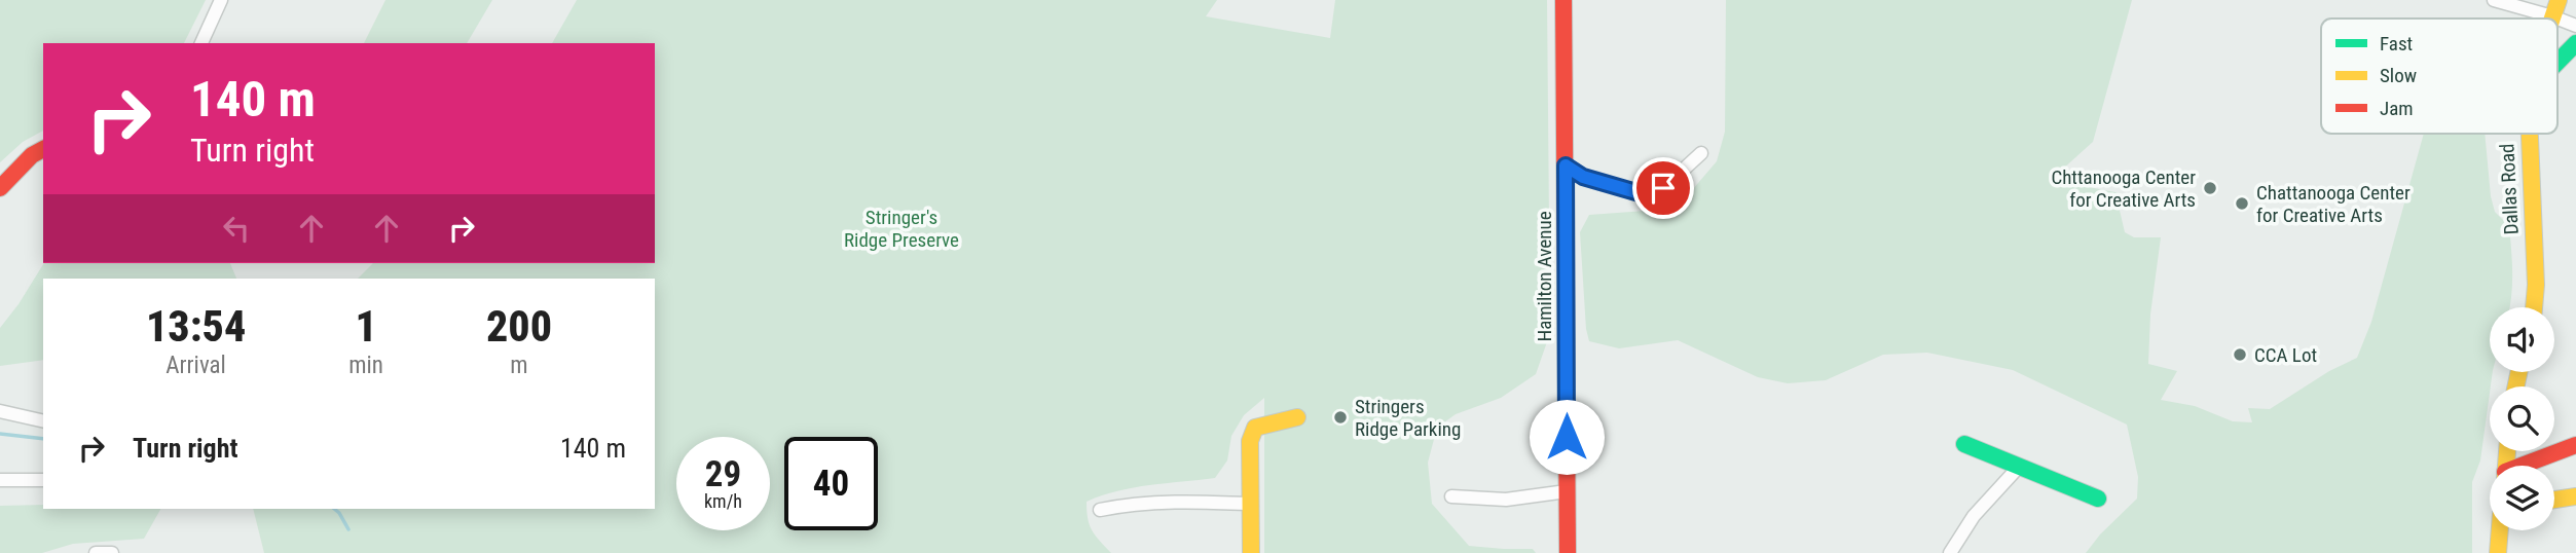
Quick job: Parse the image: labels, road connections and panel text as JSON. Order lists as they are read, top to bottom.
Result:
{
  "streets": {
    "street": ["Dallas Road", "Hamilton Avenue"]
  },
  "parks": ["Stringer's Ridge Preserve"],
  "places": [
    "Chttanooga Center for Creative Arts",
    "Chattanooga Center for Creative Arts",
    "CCA Lot",
    "Stringers Ridge Parking"
  ],
  "legend": ["Fast", "Slow", "Jam"],
  "page": {
    "turn": ["140 m", "Turn right"],
    "eta": [
      "13:54",
      "Arrival",
      "1",
      "min",
      "200",
      "m"
    ],
    "list": [
      {
        "name": "Turn right",
        "value": "140 m"
      }
    ],
    "speed": "29 km/h",
    "limit": "40"
  }
}
